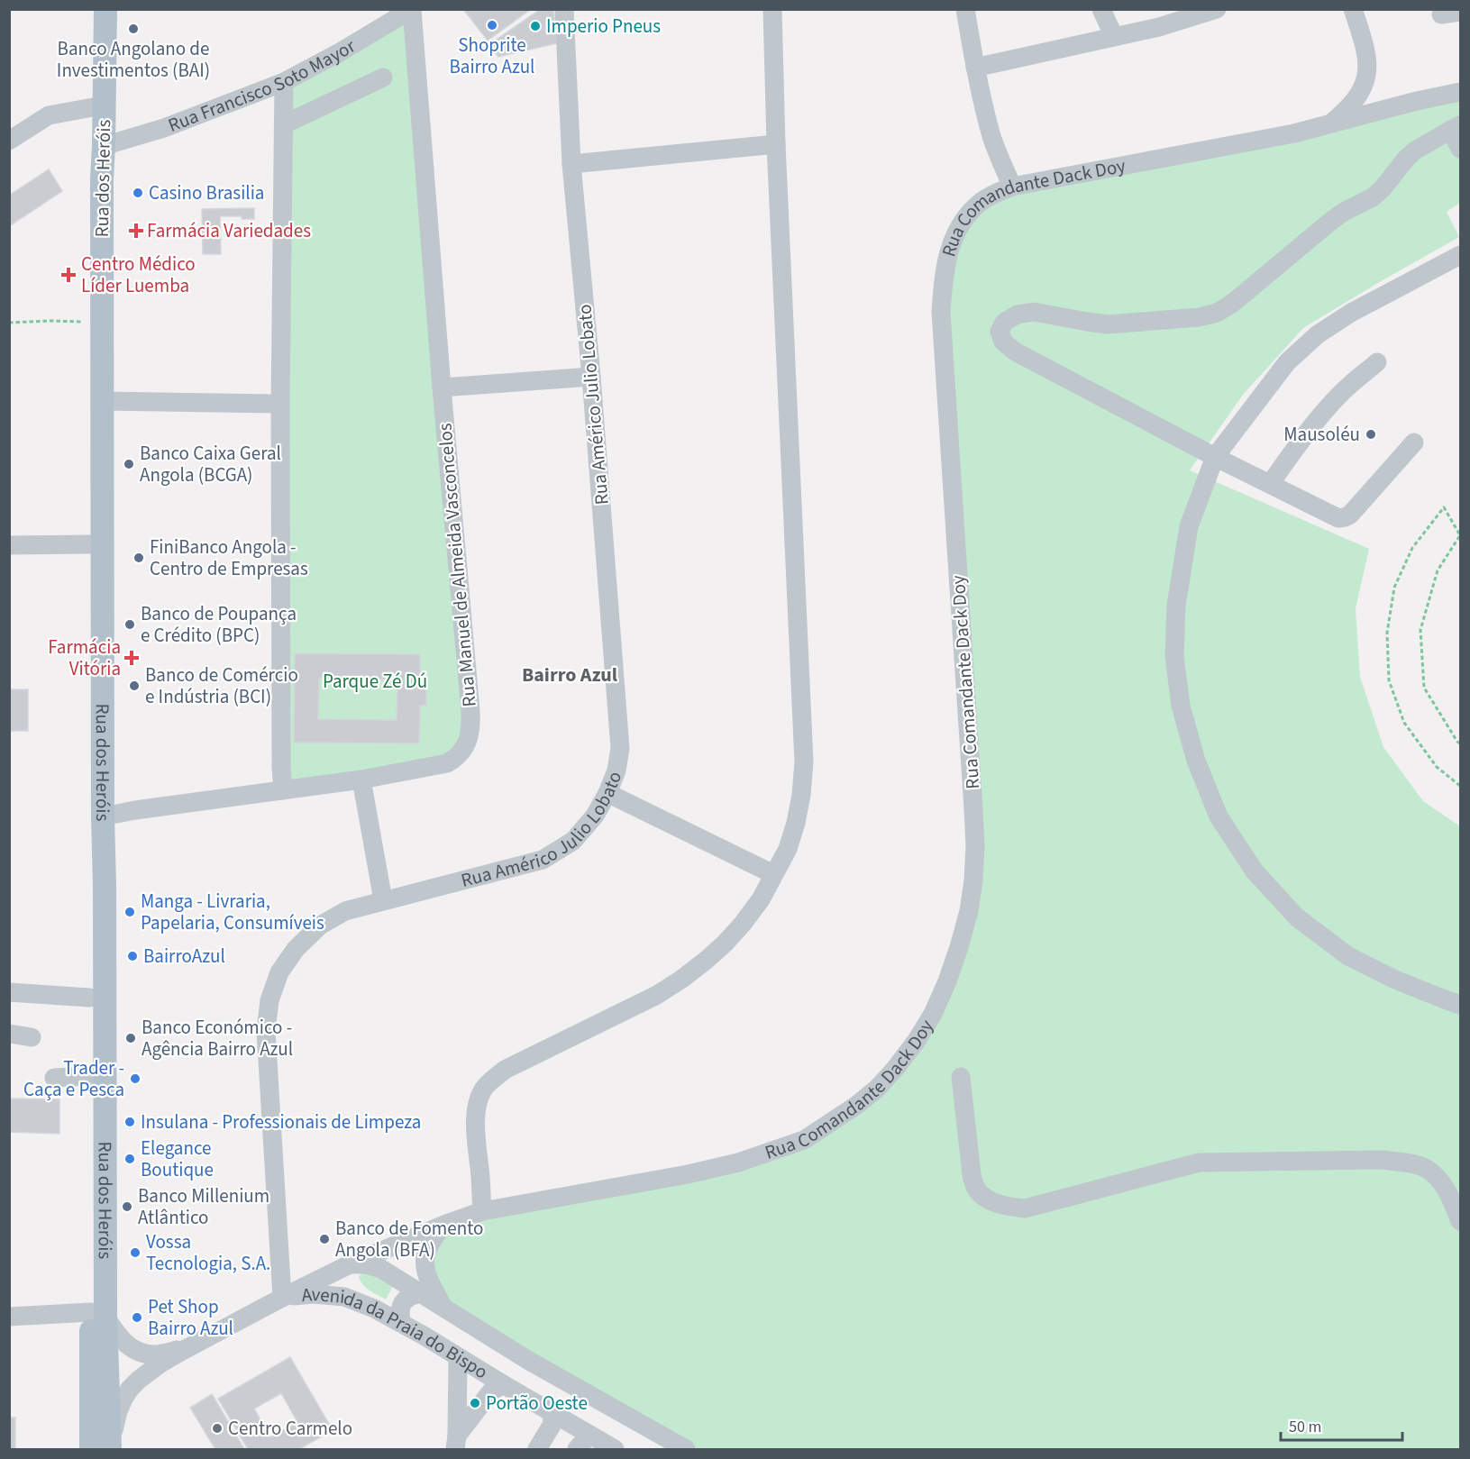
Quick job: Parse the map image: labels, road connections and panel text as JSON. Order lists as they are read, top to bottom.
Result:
{
  "streets": {
    "main road": ["Rua dos Heróis"],
    "street": [
      "Rua Francisco Soto Mayor",
      "Rua Comandante Dack Doy",
      "Rua Américo Julio Lobato",
      "Rua Manuel de Almeida Vasconcelos",
      "Avenida da Praia do Bispo"
    ]
  },
  "crossings": [
    ["Rua Francisco Soto Mayor", "Rua dos Heróis"],
    ["Rua Francisco Soto Mayor", "Rua Manuel de Almeida Vasconcelos"],
    ["Rua dos Heróis", "Rua Comandante Dack Doy"],
    ["Rua dos Heróis", "Rua Manuel de Almeida Vasconcelos"],
    ["Rua Comandante Dack Doy", "Rua Américo Julio Lobato"],
    ["Rua Comandante Dack Doy", "Avenida da Praia do Bispo"],
    ["Rua Américo Julio Lobato", "Avenida da Praia do Bispo"]
  ],
  "districts": ["Bairro Azul"],
  "parks": ["Parque Zé Dú"],
  "places": {
    "other": [
      "Shoprite Bairro Azul",
      "Imperio Pneus",
      "Banco Angolano de Investimentos (BAI)",
      "Casino Brasilia",
      "Mausoléu",
      "Banco Caixa Geral Angola (BCGA)",
      "FiniBanco Angola - Centro de Empresas",
      "Banco de Poupança e Crédito (BPC)",
      "Banco de Comércio e Indústria (BCI)",
      "Manga - Livraria, Papelaria, Consumíveis",
      "BairroAzul",
      "Banco Económico - Agência Bairro Azul",
      "Trader - Caça e Pesca",
      "Insulana - Professionais de Limpeza",
      "Elegance Boutique",
      "Banco Millenium Atlântico",
      "Banco de Fomento Angola (BFA)",
      "Vossa Tecnologia, S.A.",
      "Pet Shop Bairro Azul",
      "Portão Oeste",
      "Centro Carmelo"
    ],
    "health": ["Farmácia Variedades", "Centro Médico Líder Luemba", "Farmácia Vitória"]
  },
  "scale_bar": "50 m"
}
